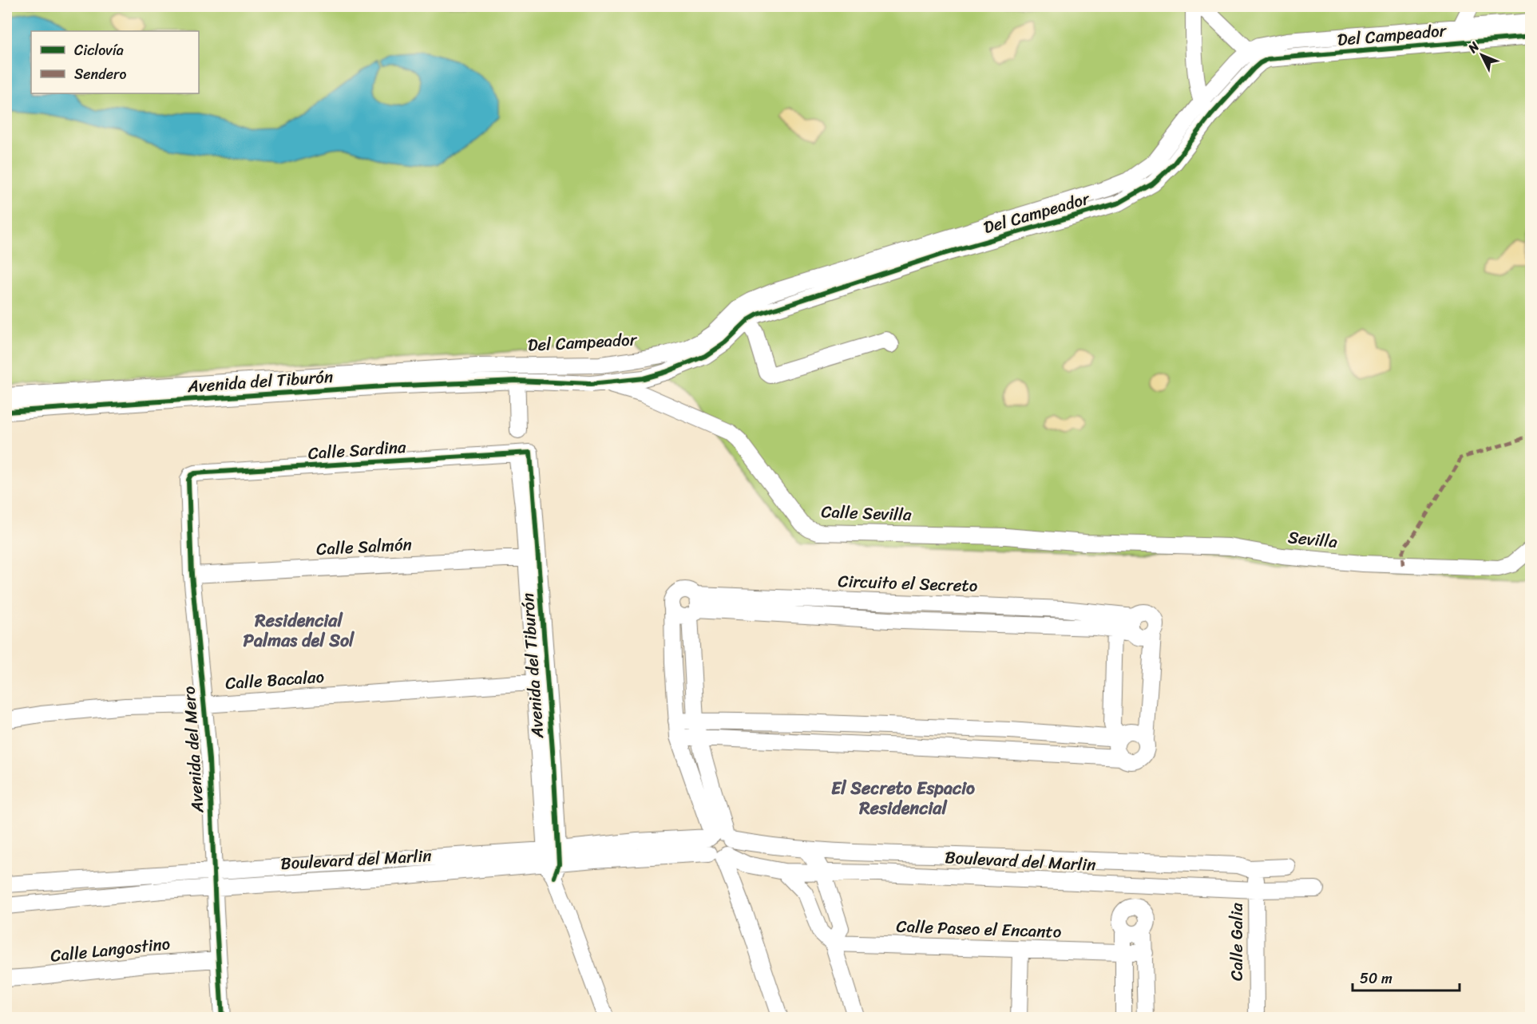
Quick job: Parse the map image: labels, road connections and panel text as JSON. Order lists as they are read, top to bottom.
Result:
{
  "streets": {
    "street": [
      "Del Campeador",
      "Avenida del Tiburón",
      "Calle Sardina",
      "Calle Sevilla",
      "Sevilla",
      "Calle Salmón",
      "Circuito el Secreto",
      "Calle Bacalao",
      "Avenida del Mero",
      "Boulevard del Marlin",
      "Calle Paseo el Encanto",
      "Calle Galia",
      "Calle Langostino"
    ]
  },
  "crossings": [
    ["Del Campeador", "Avenida del Tiburón"],
    ["Del Campeador", "Calle Sevilla"],
    ["Avenida del Tiburón", "Calle Sardina"],
    ["Avenida del Tiburón", "Calle Salmón"],
    ["Avenida del Tiburón", "Calle Bacalao"],
    ["Avenida del Tiburón", "Boulevard del Marlin"],
    ["Calle Sardina", "Avenida del Mero"],
    ["Calle Sevilla", "Sevilla"],
    ["Calle Salmón", "Avenida del Mero"],
    ["Calle Bacalao", "Avenida del Mero"],
    ["Avenida del Mero", "Boulevard del Marlin"],
    ["Avenida del Mero", "Calle Langostino"],
    ["Boulevard del Marlin", "Calle Galia"]
  ],
  "districts": ["Residencial Palmas del Sol", "El Secreto Espacio Residencial"],
  "legend": ["Ciclovía", "Sendero"],
  "scale_bar": "50 m",
  "north": "top left"
}
